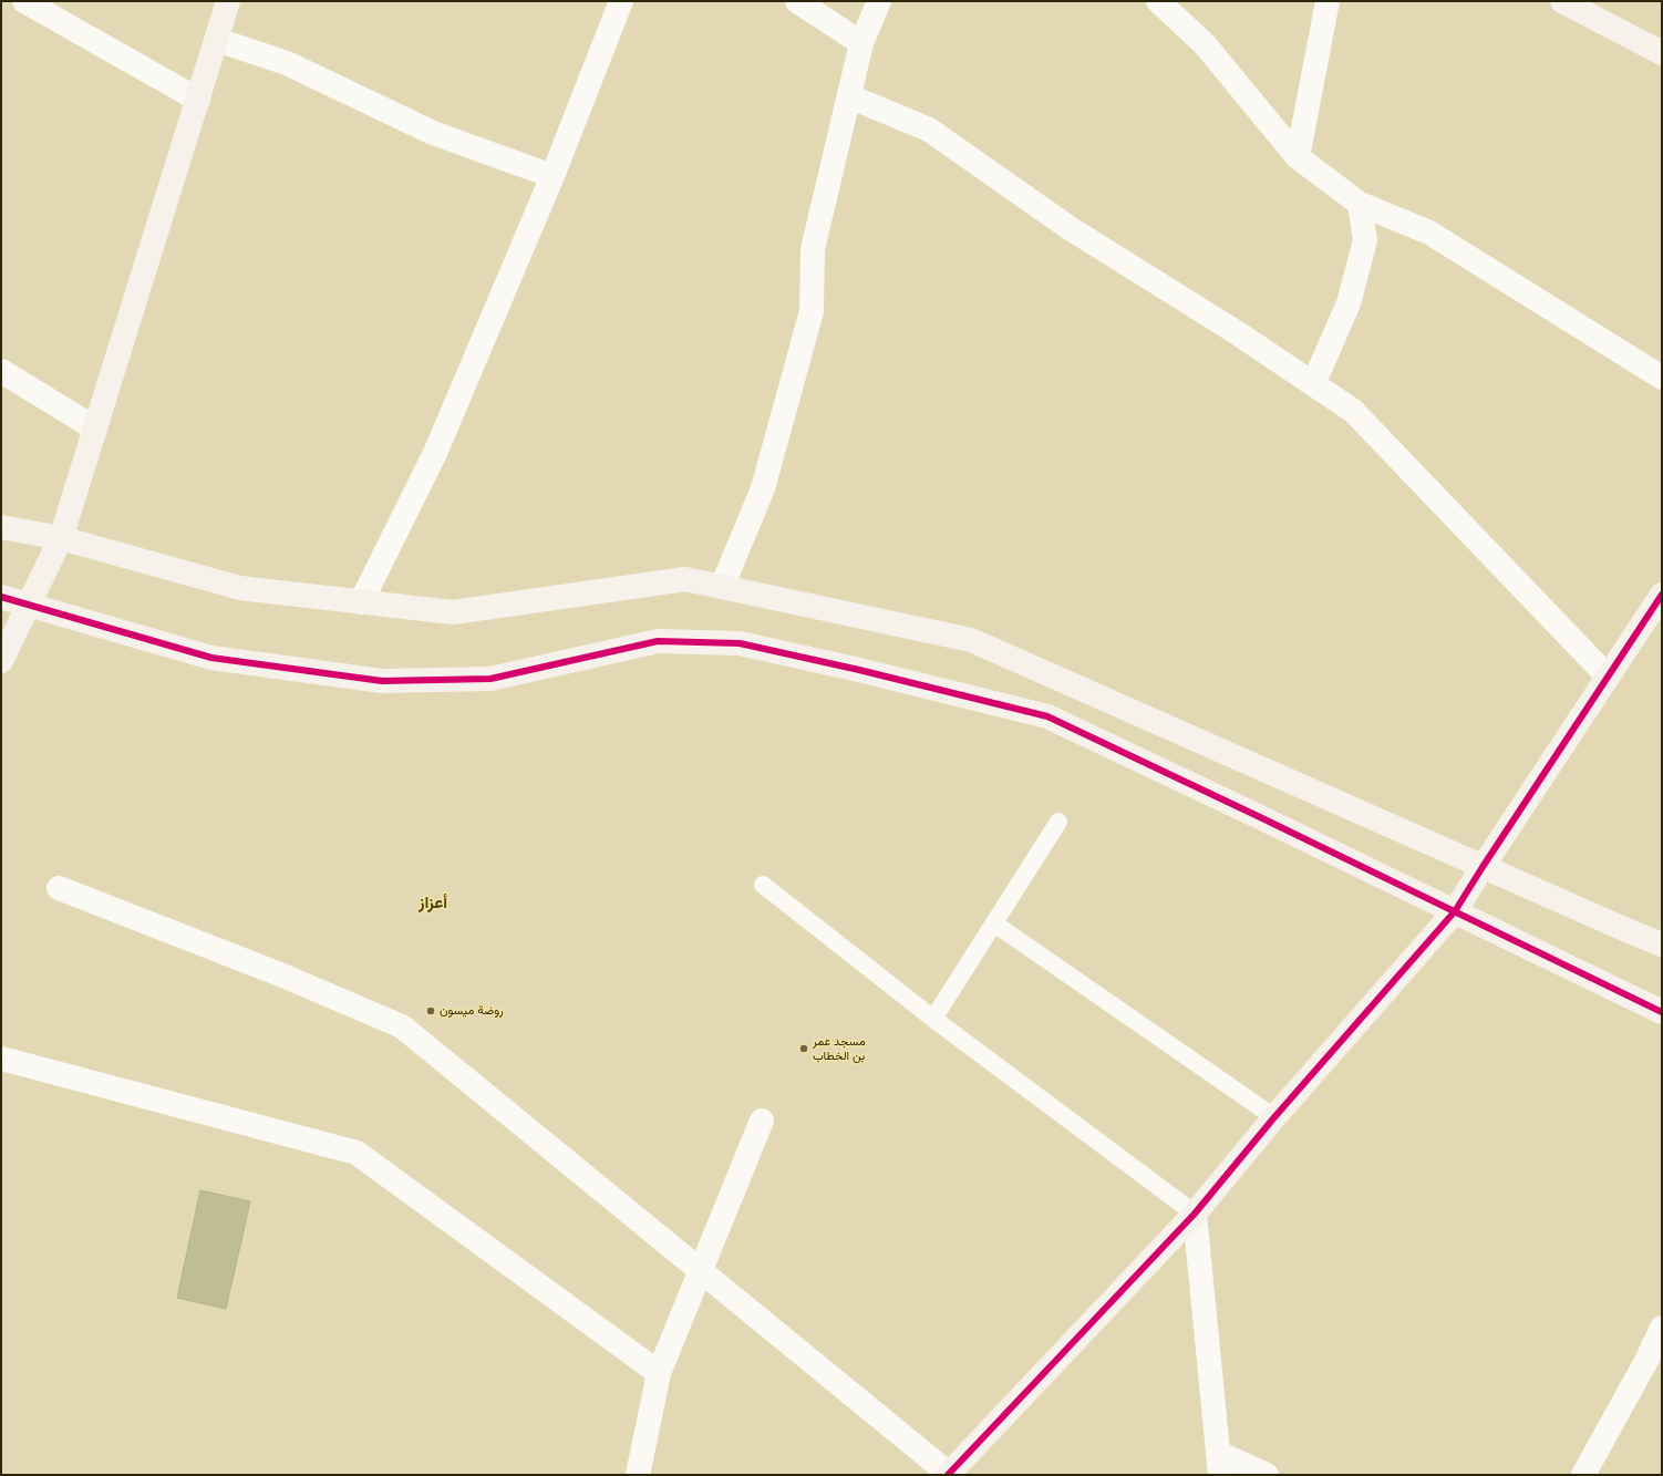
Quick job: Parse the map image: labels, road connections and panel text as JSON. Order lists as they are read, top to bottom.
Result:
{
  "districts": ["أعزاز"],
  "places": ["روضة ميسون", "مسجد عمر بن الخطاب"]
}
